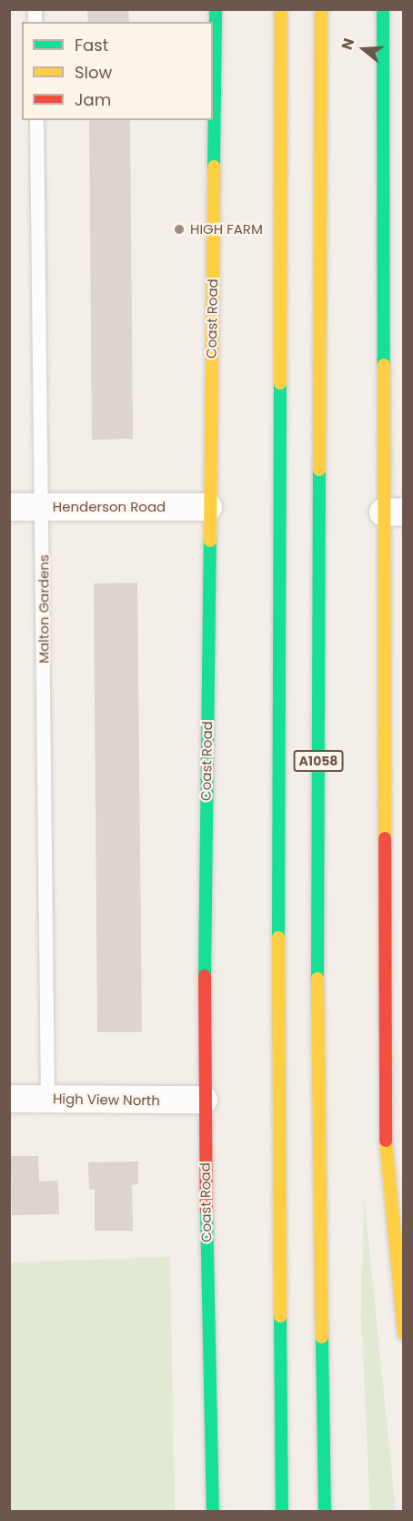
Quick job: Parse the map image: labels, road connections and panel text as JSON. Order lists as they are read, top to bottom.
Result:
{
  "streets": {
    "main road": ["Coast Road", "A1058"],
    "street": ["Henderson Road", "High View North"],
    "lane": ["Malton Gardens"]
  },
  "crossings": [
    ["Coast Road", "Henderson Road"],
    ["Coast Road", "High View North"],
    ["Henderson Road", "Malton Gardens"],
    ["Malton Gardens", "High View North"]
  ],
  "places": ["HIGH FARM"],
  "legend": ["Fast", "Slow", "Jam"],
  "north": "left"
}
